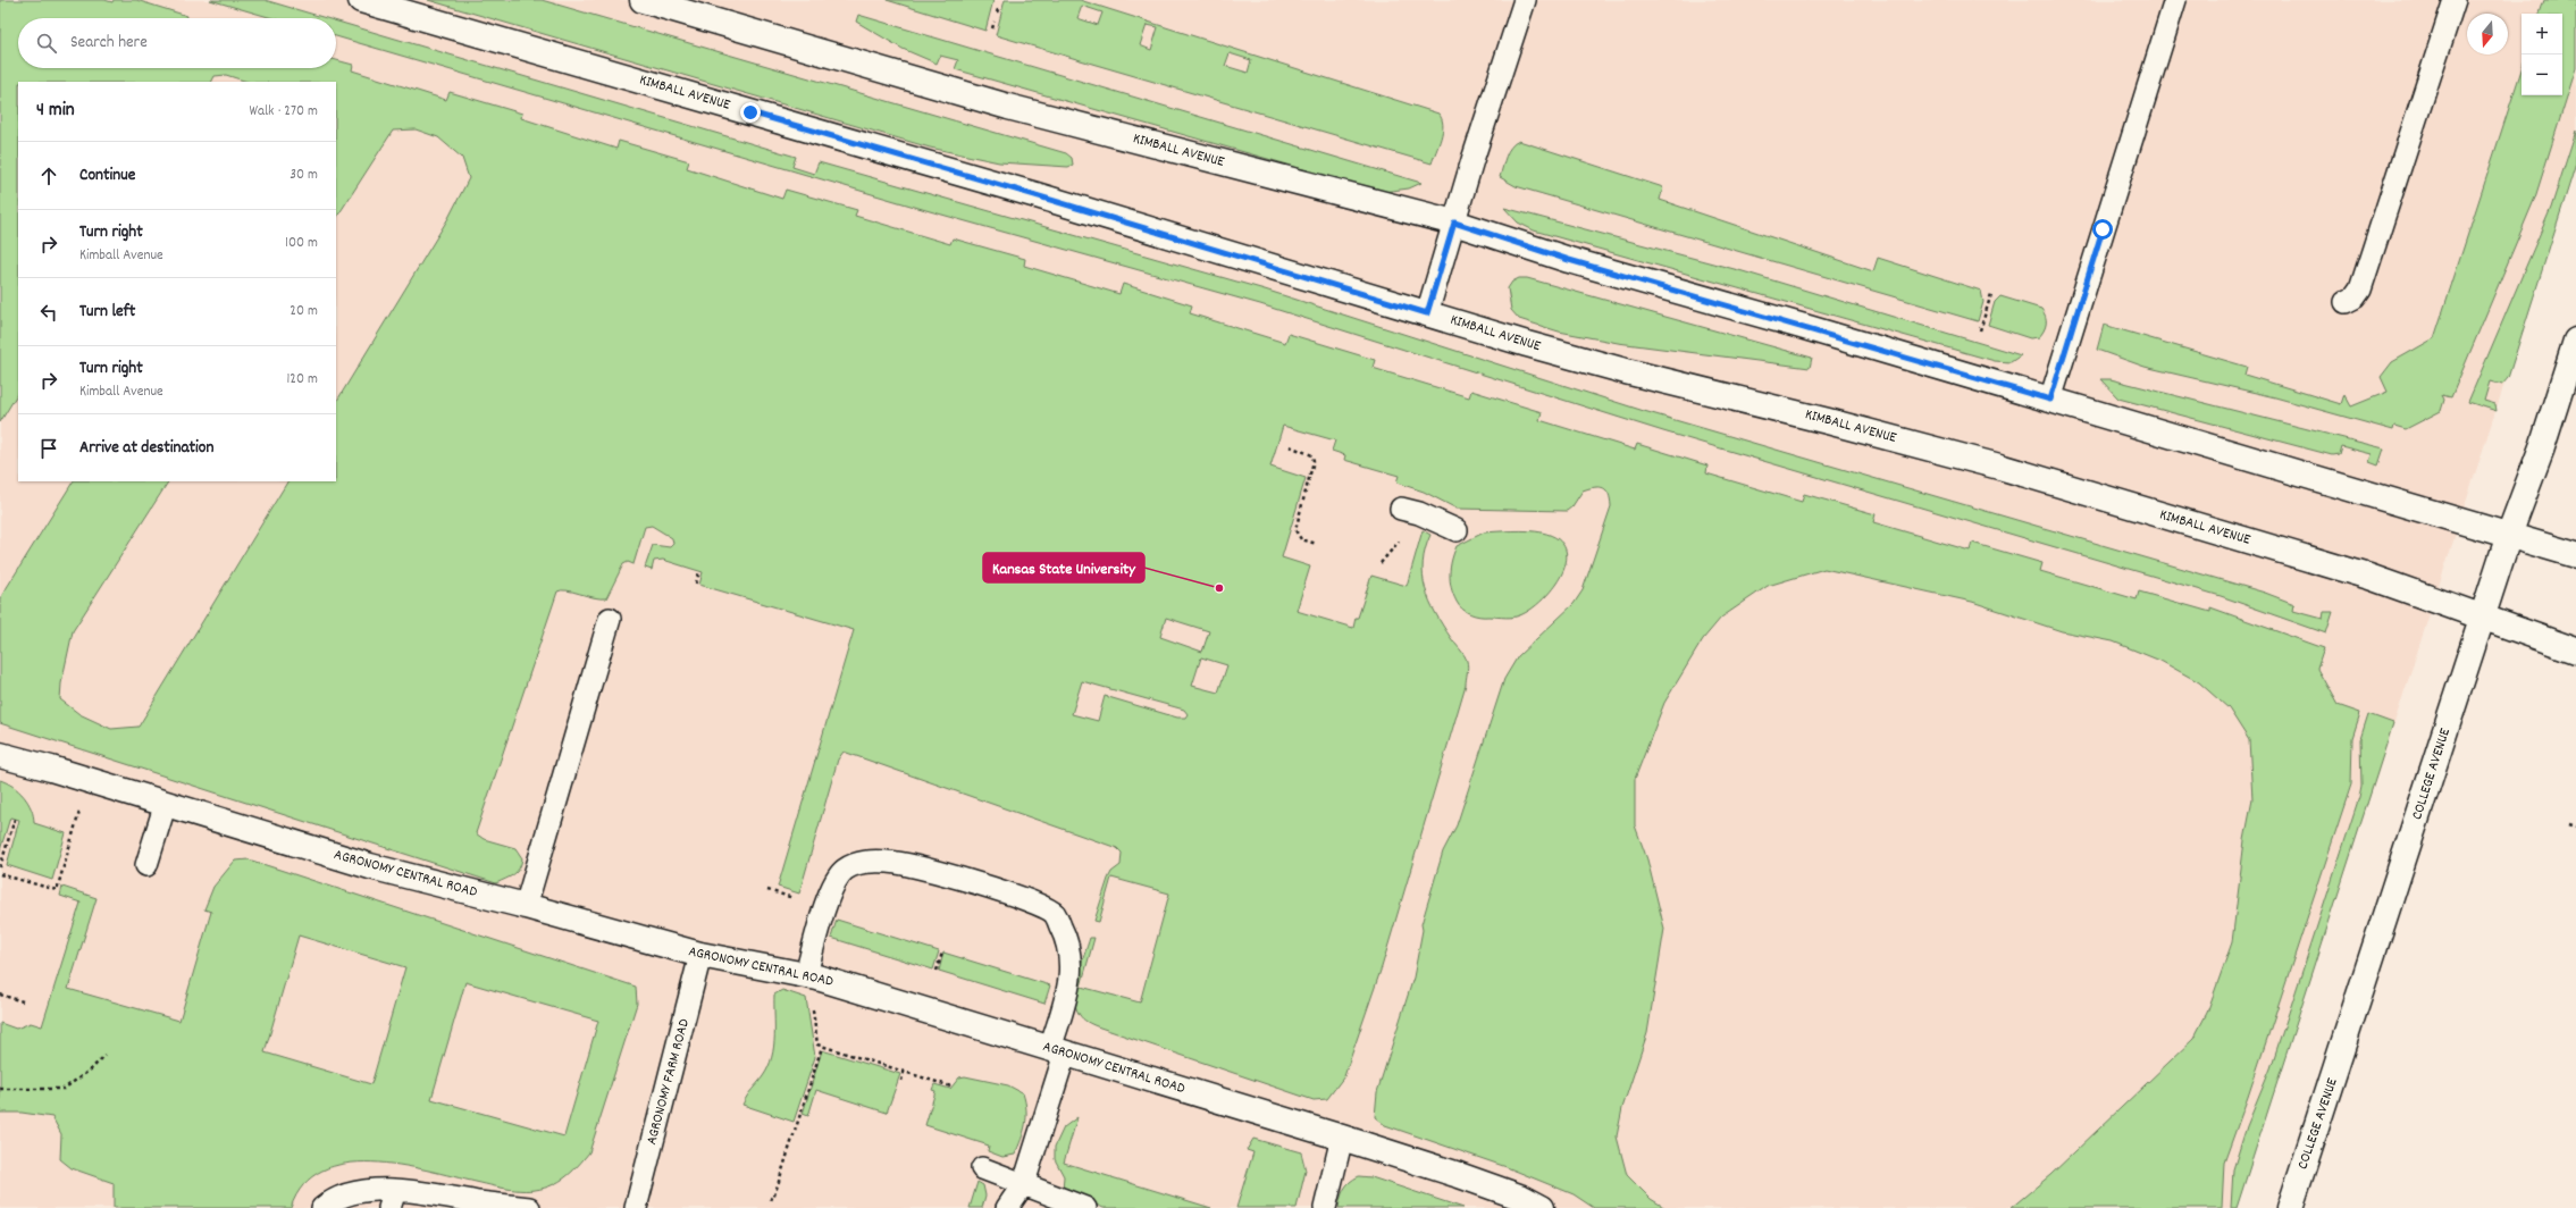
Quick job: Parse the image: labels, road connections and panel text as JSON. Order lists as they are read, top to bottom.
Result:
{
  "streets": {
    "main road": ["KIMBALL AVENUE", "COLLEGE AVENUE", "AGRONOMY CENTRAL ROAD"],
    "lane": ["AGRONOMY FARM ROAD"]
  },
  "crossings": [
    ["KIMBALL AVENUE", "COLLEGE AVENUE"],
    ["AGRONOMY CENTRAL ROAD", "AGRONOMY FARM ROAD"]
  ],
  "places": ["Kansas State University"],
  "north": "bottom",
  "page": {
    "map_buttons": ["+", "−"],
    "search": "Search here",
    "heading": ["4 min", "Walk · 270 m"],
    "list": [
      ["Continue", "30 m"],
      ["Turn right", "Kimball Avenue", "100 m"],
      ["Turn left", "20 m"],
      ["Turn right", "Kimball Avenue", "120 m"],
      "Arrive at destination"
    ]
  }
}
